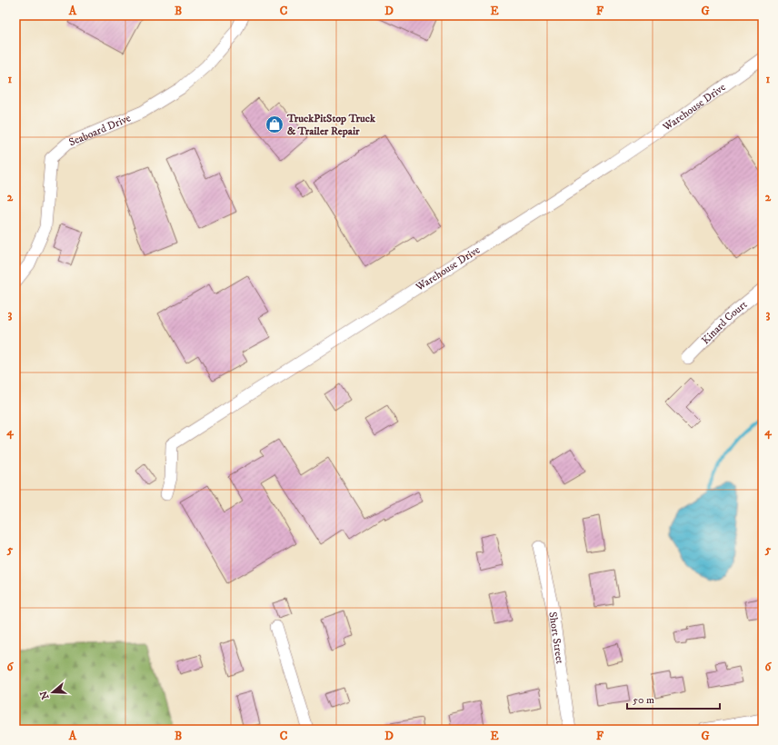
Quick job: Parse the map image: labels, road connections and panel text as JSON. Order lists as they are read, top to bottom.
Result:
{
  "streets": {
    "street": [
      "Warehouse Drive",
      "Seaboard Drive",
      "Kinard Court",
      "Short Street"
    ]
  },
  "places": {
    "shop": ["TruckPitStop Truck & Trailer Repair"]
  },
  "scale_bar": "50 m",
  "north": "left",
  "grid": {
    "columns": [
      "A",
      "B",
      "C",
      "D",
      "E",
      "F",
      "G"
    ],
    "rows": [
      "1",
      "2",
      "3",
      "4",
      "5",
      "6"
    ]
  }
}
